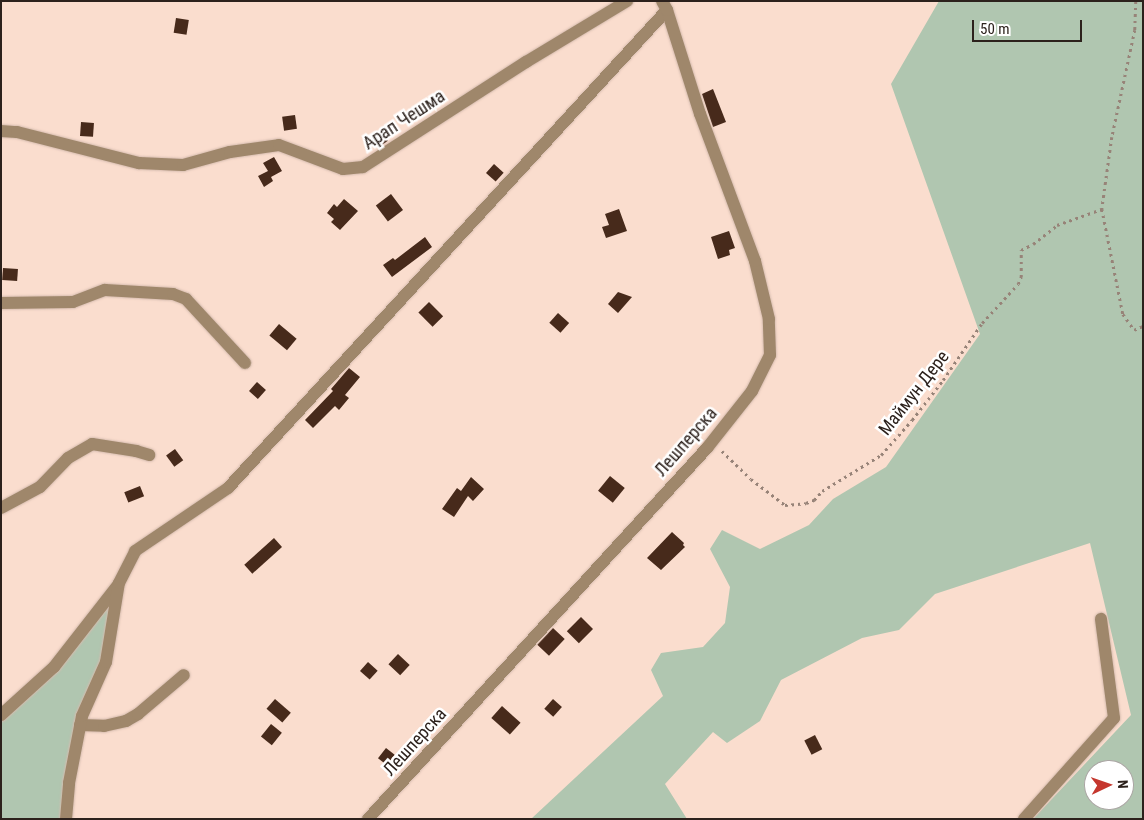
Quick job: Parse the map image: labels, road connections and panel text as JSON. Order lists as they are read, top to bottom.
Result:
{
  "streets": {
    "street": ["Арап Чешма", "Лешперска"],
    "path": ["Маймун Дере"]
  },
  "crossings": [
    ["Маймун Дере", "Лешперска"]
  ],
  "scale_bar": "50 m",
  "north": "right"
}
